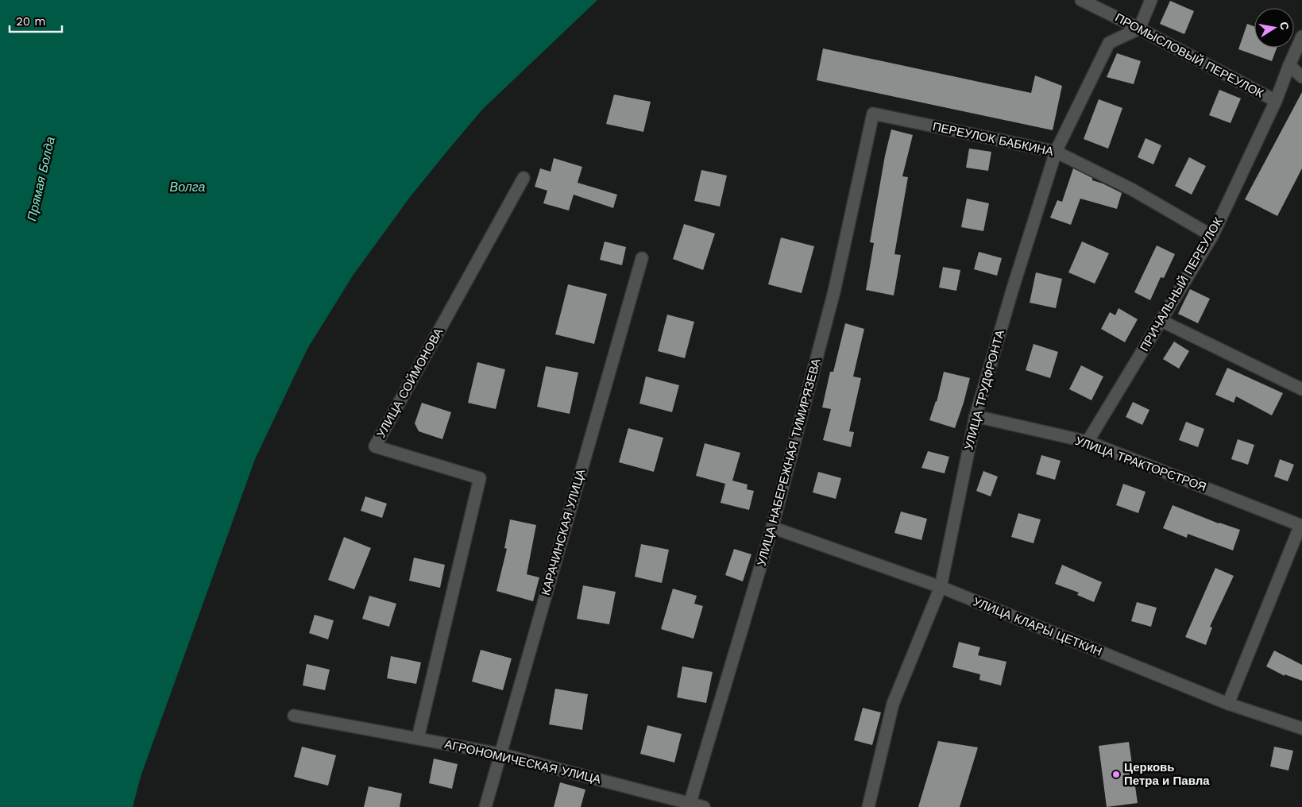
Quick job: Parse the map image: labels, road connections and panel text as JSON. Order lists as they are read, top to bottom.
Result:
{
  "streets": {
    "street": [
      "ПРОМЫСЛОВЫЙ ПЕРЕУЛОК",
      "ПЕРЕУЛОК БАБКИНА",
      "ПРИЧАЛЬНЫЙ ПЕРЕУЛОК",
      "УЛИЦА СОЙМОНОВА",
      "УЛИЦА ТРУДФРОНТА",
      "УЛИЦА НАБЕРЕЖНАЯ ТИМИРЯЗЕВА",
      "УЛИЦА ТРАКТОРСТРОЯ",
      "КАРАЧИНСКАЯ УЛИЦА",
      "УЛИЦА КЛАРЫ ЦЕТКИН",
      "АГРОНОМИЧЕСКАЯ УЛИЦА"
    ]
  },
  "crossings": [
    ["ПРОМЫСЛОВЫЙ ПЕРЕУЛОК", "ПРИЧАЛЬНЫЙ ПЕРЕУЛОК"],
    ["ПРОМЫСЛОВЫЙ ПЕРЕУЛОК", "УЛИЦА ТРУДФРОНТА"],
    ["ПЕРЕУЛОК БАБКИНА", "ПРИЧАЛЬНЫЙ ПЕРЕУЛОК"],
    ["ПЕРЕУЛОК БАБКИНА", "УЛИЦА ТРУДФРОНТА"],
    ["ПЕРЕУЛОК БАБКИНА", "УЛИЦА НАБЕРЕЖНАЯ ТИМИРЯЗЕВА"],
    ["ПРИЧАЛЬНЫЙ ПЕРЕУЛОК", "УЛИЦА ТРАКТОРСТРОЯ"],
    ["УЛИЦА СОЙМОНОВА", "АГРОНОМИЧЕСКАЯ УЛИЦА"],
    ["УЛИЦА ТРУДФРОНТА", "УЛИЦА ТРАКТОРСТРОЯ"],
    ["УЛИЦА ТРУДФРОНТА", "УЛИЦА КЛАРЫ ЦЕТКИН"],
    ["УЛИЦА НАБЕРЕЖНАЯ ТИМИРЯЗЕВА", "УЛИЦА КЛАРЫ ЦЕТКИН"],
    ["УЛИЦА НАБЕРЕЖНАЯ ТИМИРЯЗЕВА", "АГРОНОМИЧЕСКАЯ УЛИЦА"],
    ["КАРАЧИНСКАЯ УЛИЦА", "АГРОНОМИЧЕСКАЯ УЛИЦА"]
  ],
  "water": ["Прямая Болда", "Волга"],
  "places": ["Церковь Петра и Павла"],
  "scale_bar": "20 m",
  "north": "right"
}
